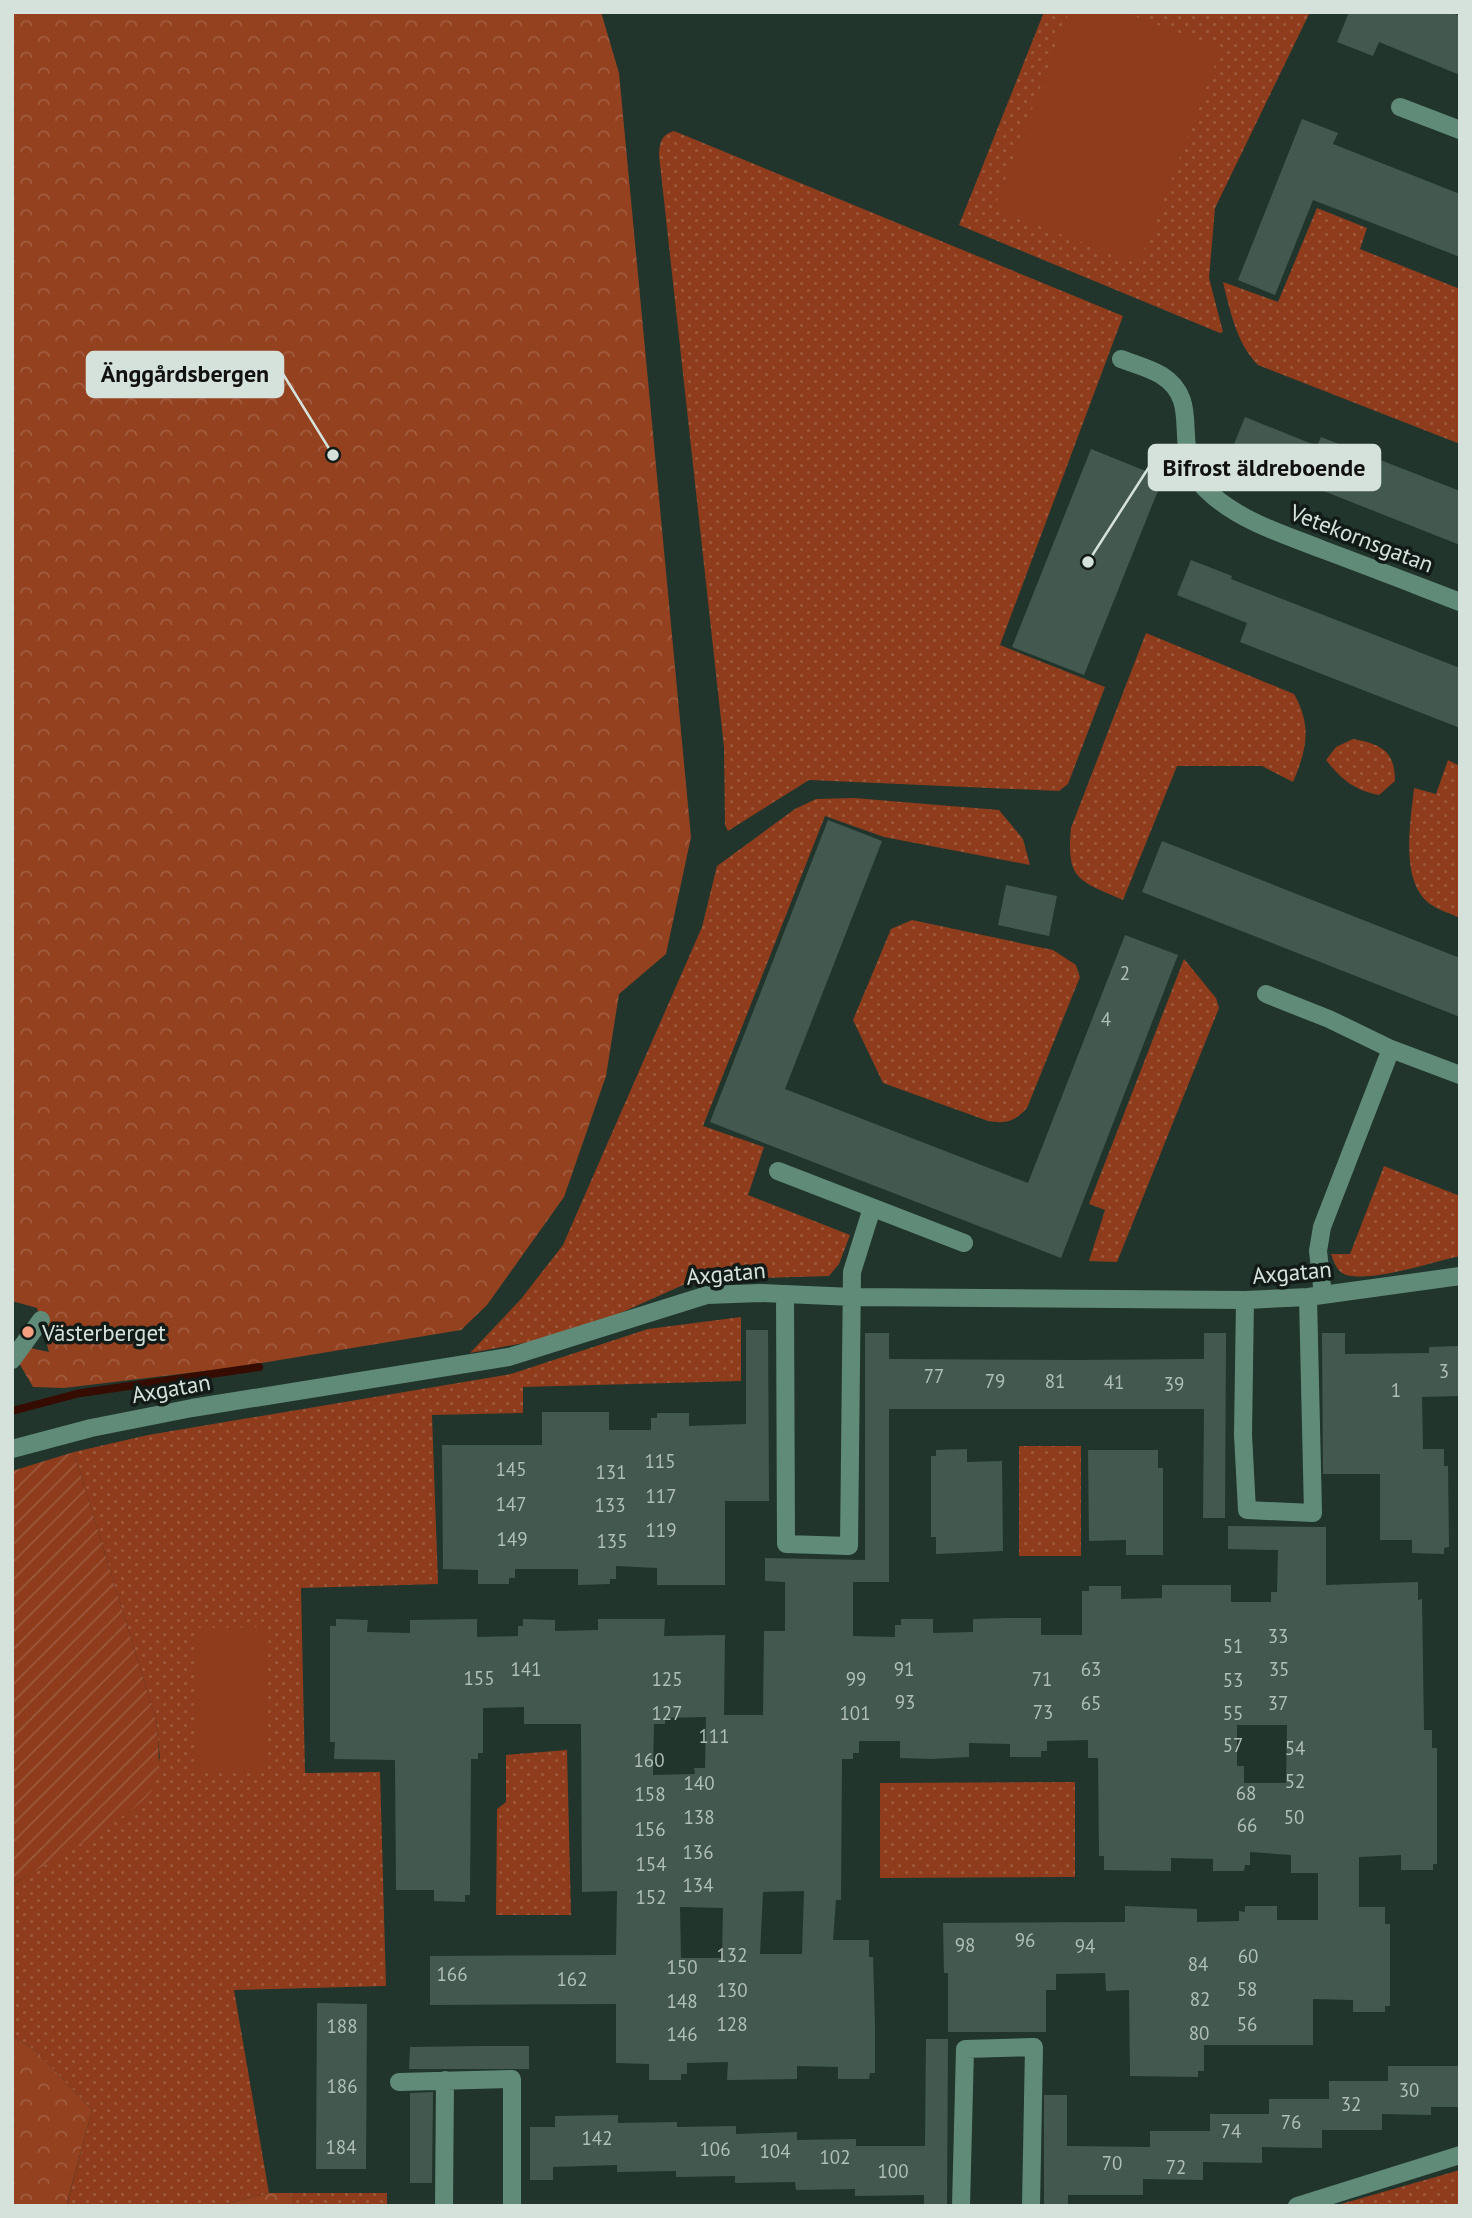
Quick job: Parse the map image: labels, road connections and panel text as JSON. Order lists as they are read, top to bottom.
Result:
{
  "streets": {
    "street": ["Vetekornsgatan", "Axgatan"]
  },
  "places": ["Änggårdsbergen", "Bifrost äldreboende", "Västerberget"],
  "house_numbers": [
    "2",
    "4",
    "3",
    "77",
    "79",
    "81",
    "41",
    "39",
    "1",
    "115",
    "145",
    "131",
    "117",
    "147",
    "133",
    "119",
    "149",
    "135",
    "33",
    "51",
    "141",
    "91",
    "63",
    "35",
    "155",
    "125",
    "99",
    "71",
    "53",
    "93",
    "65",
    "37",
    "73",
    "127",
    "101",
    "55",
    "111",
    "57",
    "54",
    "160",
    "52",
    "140",
    "68",
    "158",
    "138",
    "50",
    "66",
    "156",
    "136",
    "154",
    "134",
    "152",
    "96",
    "98",
    "94",
    "132",
    "60",
    "84",
    "150",
    "166",
    "162",
    "58",
    "130",
    "82",
    "148",
    "128",
    "56",
    "188",
    "80",
    "146",
    "186",
    "30",
    "32",
    "76",
    "74",
    "142",
    "184",
    "106",
    "104",
    "102",
    "70",
    "72",
    "100"
  ]
}
